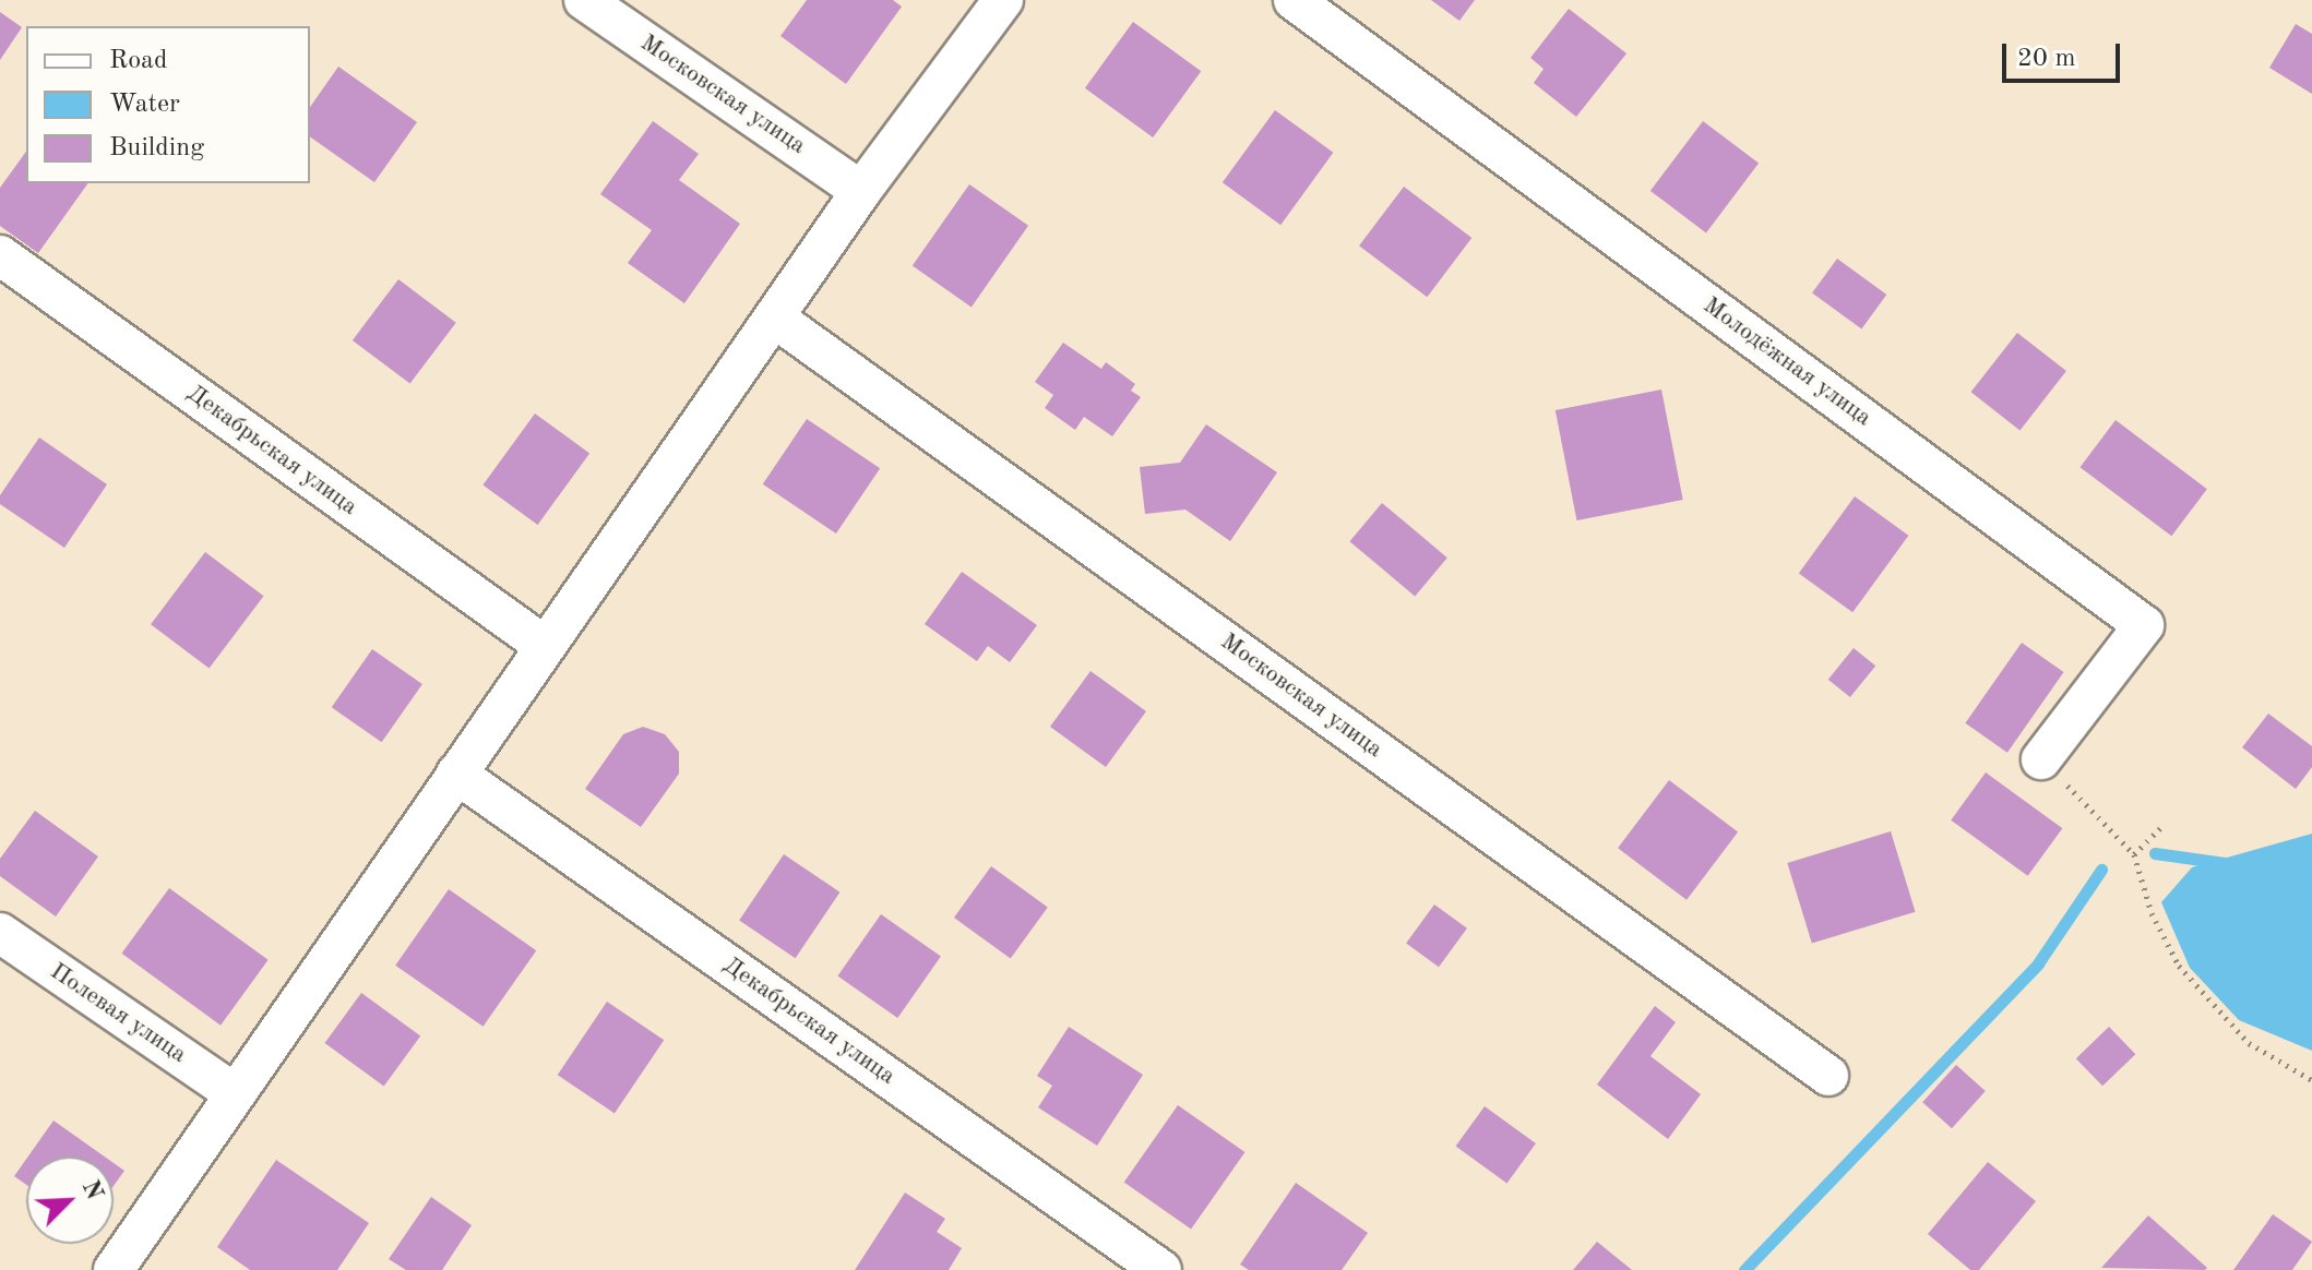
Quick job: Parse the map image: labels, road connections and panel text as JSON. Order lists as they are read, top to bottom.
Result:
{
  "streets": {
    "street": [
      "Московская улица",
      "Молодёжная улица",
      "Декабрьская улица",
      "Полевая улица"
    ]
  },
  "legend": ["Road", "Water", "Building"],
  "scale_bar": "20 m",
  "north": "top right"
}
